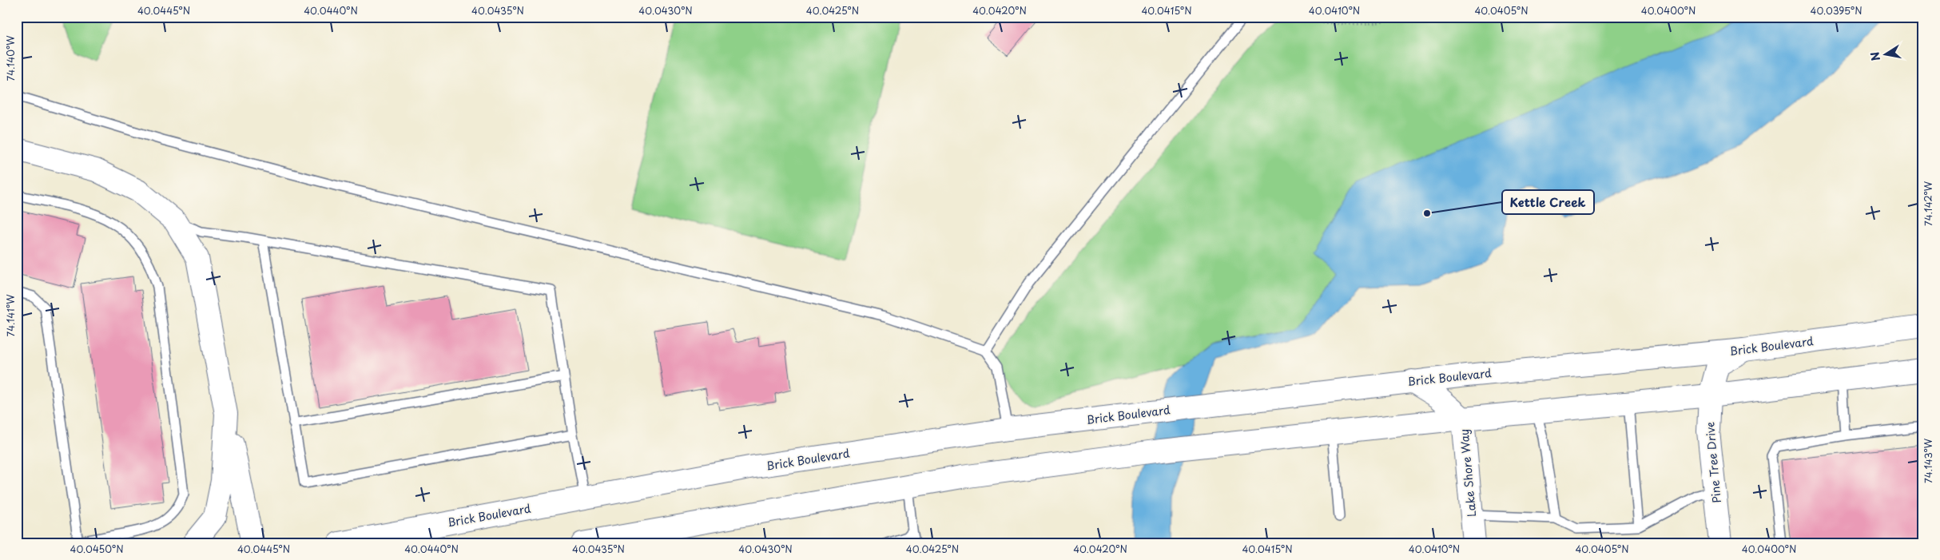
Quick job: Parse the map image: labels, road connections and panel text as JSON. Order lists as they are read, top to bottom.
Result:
{
  "streets": {
    "main road": ["Brick Boulevard", "Pine Tree Drive", "Lake Shore Way"]
  },
  "crossings": [
    ["Brick Boulevard", "Pine Tree Drive"],
    ["Brick Boulevard", "Lake Shore Way"]
  ],
  "places": ["Kettle Creek"],
  "north": "left",
  "coordinates": [
    "40.0445°N",
    "40.0440°N",
    "40.0435°N",
    "40.0430°N",
    "40.0425°N",
    "40.0420°N",
    "40.0415°N",
    "40.0410°N",
    "40.0405°N",
    "40.0400°N",
    "40.0395°N",
    "74.140°W",
    "74.142°W",
    "74.141°W",
    "74.143°W",
    "40.0450°N"
  ]
}
